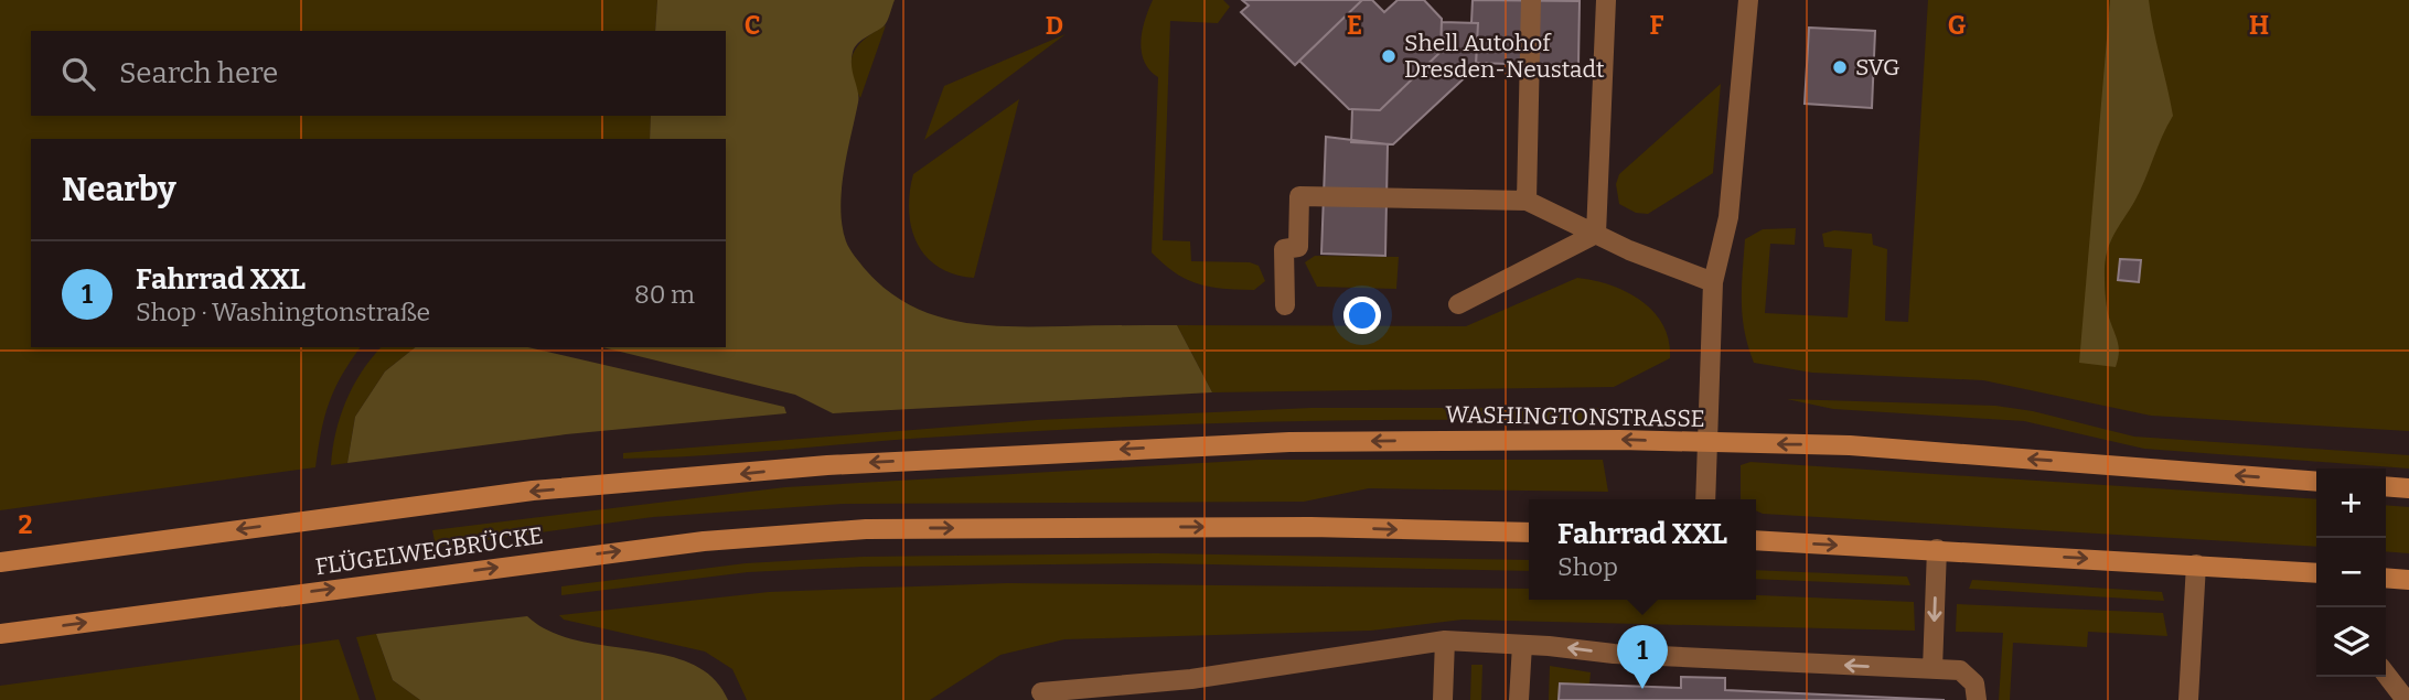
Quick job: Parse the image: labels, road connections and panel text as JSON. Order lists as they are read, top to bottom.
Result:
{
  "streets": {
    "main road": ["WASHINGTONSTRASSE", "FLÜGELWEGBRÜCKE"]
  },
  "crossings": [
    ["WASHINGTONSTRASSE", "FLÜGELWEGBRÜCKE"]
  ],
  "places": ["Shell Autohof Dresden-Neustadt", "SVG"],
  "page": {
    "search": "Search here",
    "heading": "Nearby",
    "list": [
      {
        "mark": "1",
        "name": "Fahrrad XXL",
        "note": "Shop · Washingtonstraße",
        "value": "80 m"
      }
    ],
    "map_buttons": ["+", "−"],
    "popup": ["Fahrrad XXL", "Shop"],
    "pins": "1"
  },
  "grid": {
    "columns": [
      "C",
      "D",
      "E",
      "F",
      "G",
      "H"
    ],
    "rows": ["2"]
  }
}
